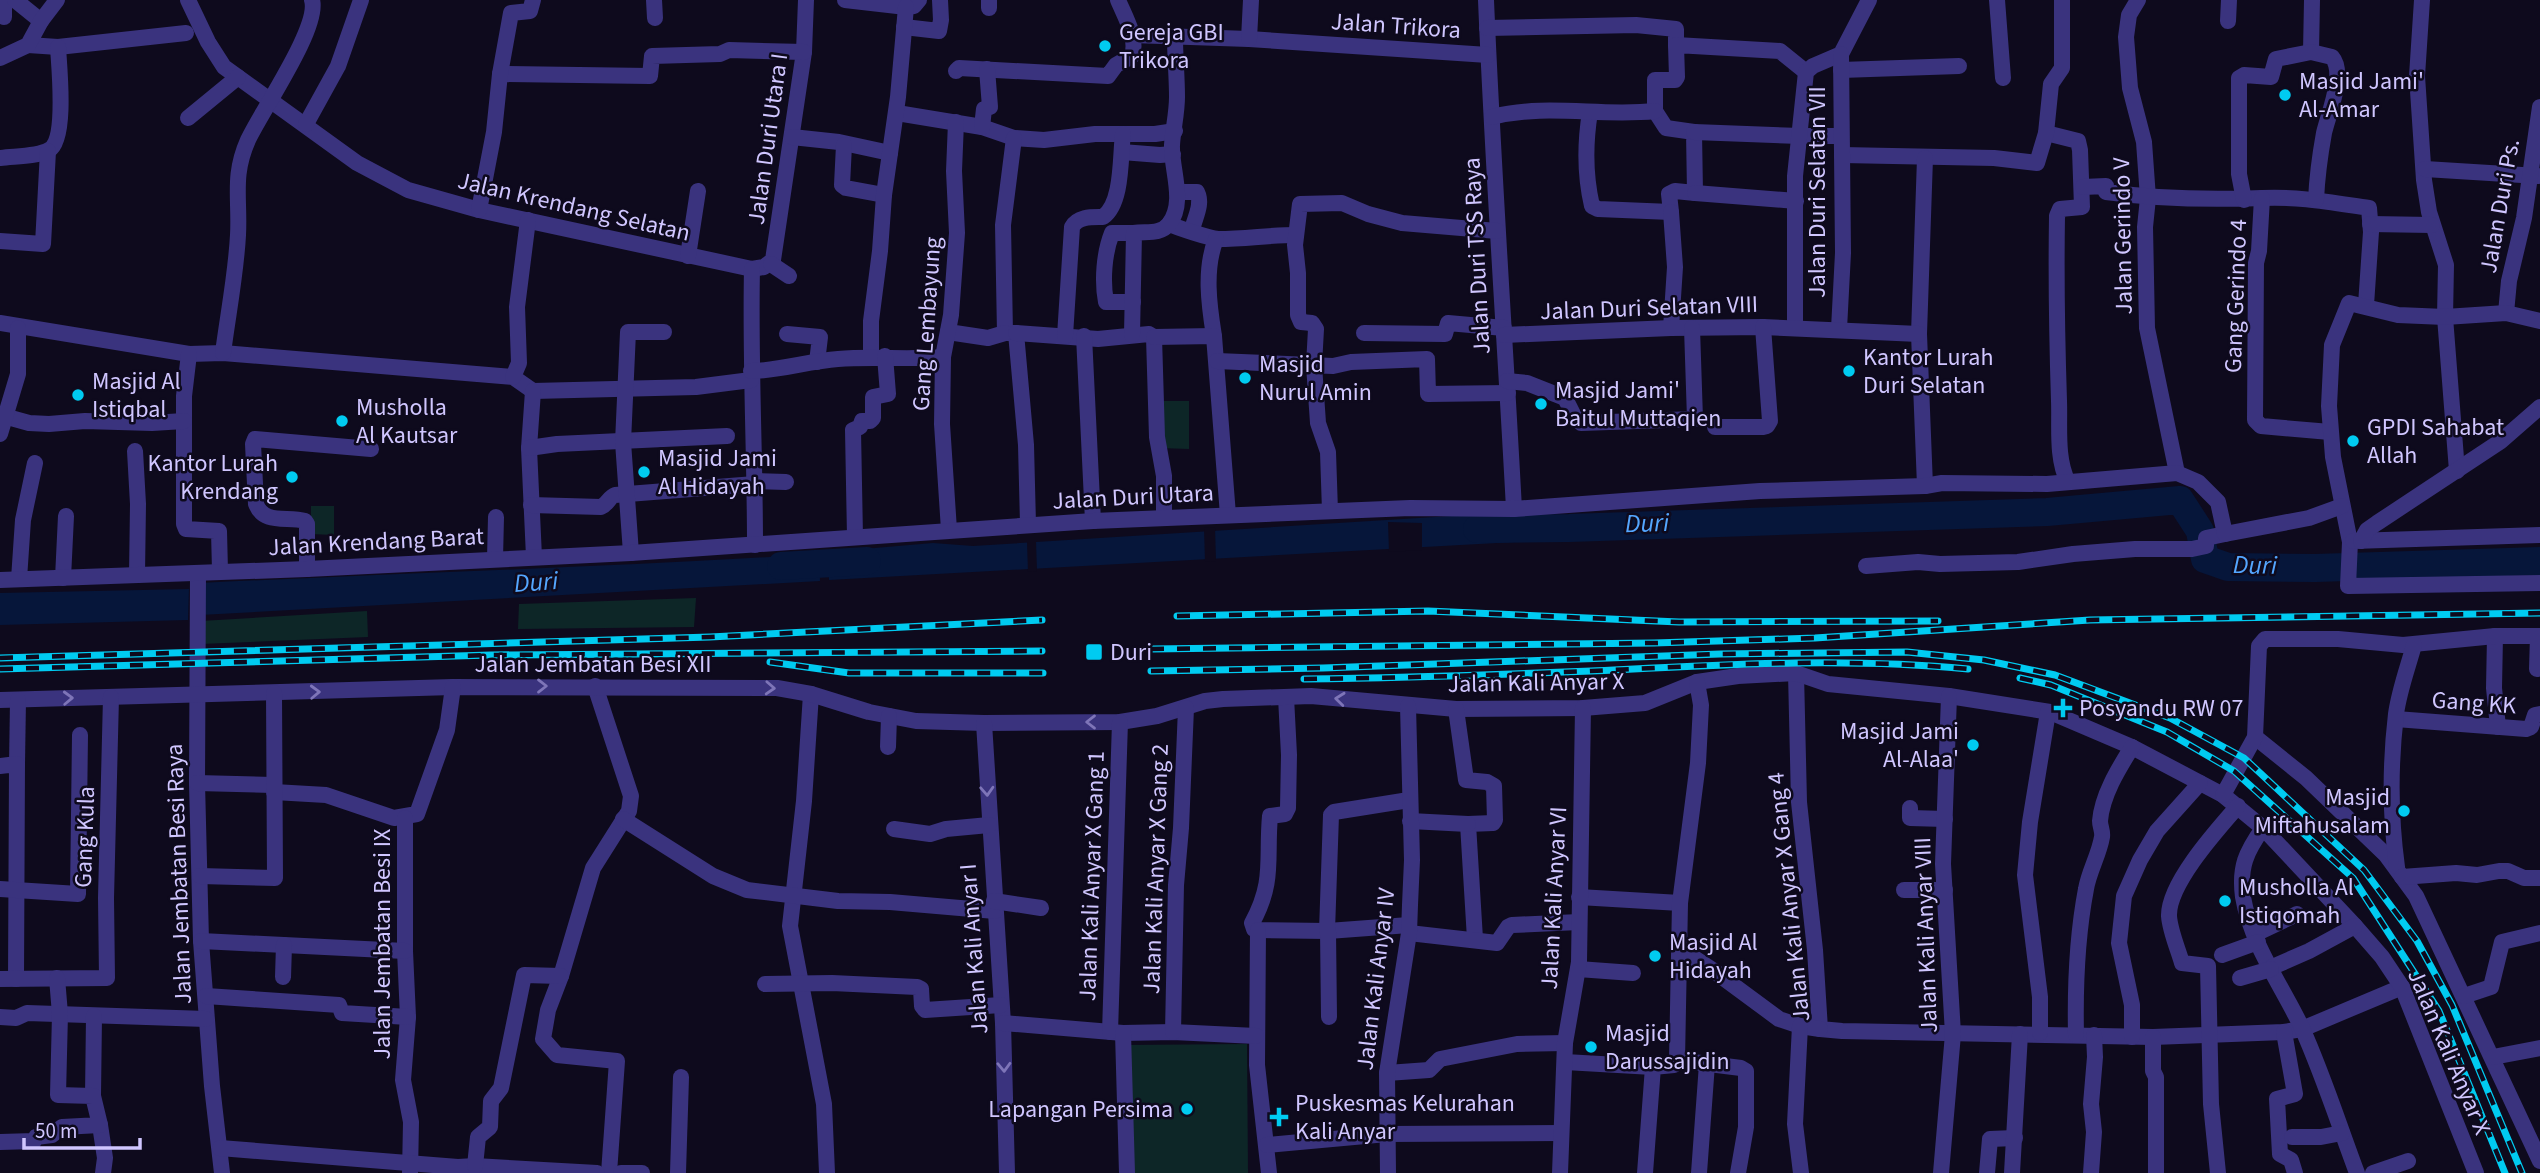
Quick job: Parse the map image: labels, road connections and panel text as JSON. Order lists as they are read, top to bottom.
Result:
{
  "streets": {
    "street": [
      "Jalan Trikora",
      "Jalan Duri Utara I",
      "Jalan Duri Selatan VII",
      "Jalan Duri Ps.",
      "Jalan Krendang Selatan",
      "Jalan Gerindo V",
      "Jalan Duri TSS Raya",
      "Gang Gerindo 4",
      "Jalan Duri Selatan VIII",
      "Gang Lembayung",
      "Jalan Duri Utara",
      "Jalan Krendang Barat",
      "Jalan Jembatan Besi XII",
      "Jalan Kali Anyar X",
      "Gang KK",
      "Gang Kula",
      "Jalan Kali Anyar X Gang 2",
      "Jalan Jembatan Besi Raya",
      "Jalan Kali Anyar X Gang 1",
      "Jalan Kali Anyar X Gang 4",
      "Jalan Kali Anyar VI",
      "Jalan Kali Anyar VIII",
      "Jalan Jembatan Besi IX",
      "Jalan Kali Anyar I",
      "Jalan Kali Anyar IV"
    ]
  },
  "crossings": [
    ["Jalan Trikora", "Jalan Duri TSS Raya"],
    ["Jalan Duri Selatan VII", "Jalan Duri Selatan VIII"],
    ["Jalan Gerindo V", "Jalan Duri Utara"],
    ["Jalan Duri TSS Raya", "Jalan Duri Selatan VIII"],
    ["Jalan Duri TSS Raya", "Jalan Duri Utara"],
    ["Gang Lembayung", "Jalan Duri Utara"],
    ["Jalan Duri Utara", "Jalan Krendang Barat"],
    ["Jalan Krendang Barat", "Jalan Jembatan Besi Raya"],
    ["Jalan Jembatan Besi XII", "Jalan Kali Anyar X"],
    ["Jalan Jembatan Besi XII", "Gang Kula"],
    ["Jalan Jembatan Besi XII", "Jalan Jembatan Besi Raya"],
    ["Jalan Jembatan Besi XII", "Jalan Jembatan Besi IX"],
    ["Jalan Jembatan Besi XII", "Jalan Kali Anyar I"],
    ["Jalan Kali Anyar X", "Jalan Kali Anyar X Gang 2"],
    ["Jalan Kali Anyar X", "Jalan Kali Anyar X Gang 1"],
    ["Jalan Kali Anyar X", "Jalan Kali Anyar X Gang 4"],
    ["Jalan Kali Anyar X", "Jalan Kali Anyar VI"],
    ["Jalan Kali Anyar X", "Jalan Kali Anyar VIII"],
    ["Jalan Kali Anyar X", "Jalan Kali Anyar I"],
    ["Jalan Kali Anyar X", "Jalan Kali Anyar IV"],
    ["Jalan Kali Anyar X Gang 4", "Jalan Kali Anyar VIII"]
  ],
  "one_way": ["Jalan Jembatan Besi XII", "Jalan Kali Anyar I"],
  "water": ["Duri"],
  "places": {
    "other": [
      "Gereja GBI Trikora",
      "Masjid Jami' Al-Amar",
      "Kantor Lurah Duri Selatan",
      "Masjid Nurul Amin",
      "Masjid Al Istiqbal",
      "Masjid Jami' Baitul Muttaqien",
      "Musholla Al Kautsar",
      "GPDI Sahabat Allah",
      "Masjid Jami Al Hidayah",
      "Kantor Lurah Krendang",
      "Masjid Jami Al-Alaa'",
      "Masjid Miftahusalam",
      "Musholla Al Istiqomah",
      "Masjid Al Hidayah",
      "Masjid Darussajidin",
      "Lapangan Persima"
    ],
    "transit": ["Duri"],
    "health": ["Posyandu RW 07", "Puskesmas Kelurahan Kali Anyar"]
  },
  "scale_bar": "50 m"
}
